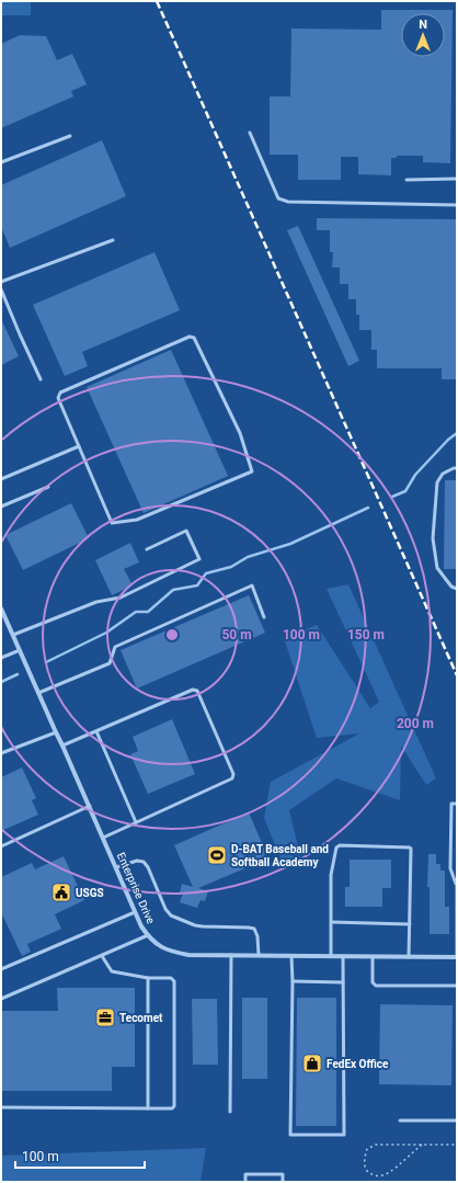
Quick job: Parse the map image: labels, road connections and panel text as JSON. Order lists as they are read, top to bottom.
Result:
{
  "streets": {
    "street": ["Enterprise Drive"]
  },
  "places": {
    "sports": ["D-BAT Baseball and Softball Academy"],
    "public building": ["USGS"],
    "office": ["Tecomet"],
    "shop": ["FedEx Office"]
  },
  "scale_bar": "100 m",
  "north": "top",
  "rings": [
    "50 m",
    "100 m",
    "150 m",
    "200 m"
  ]
}
